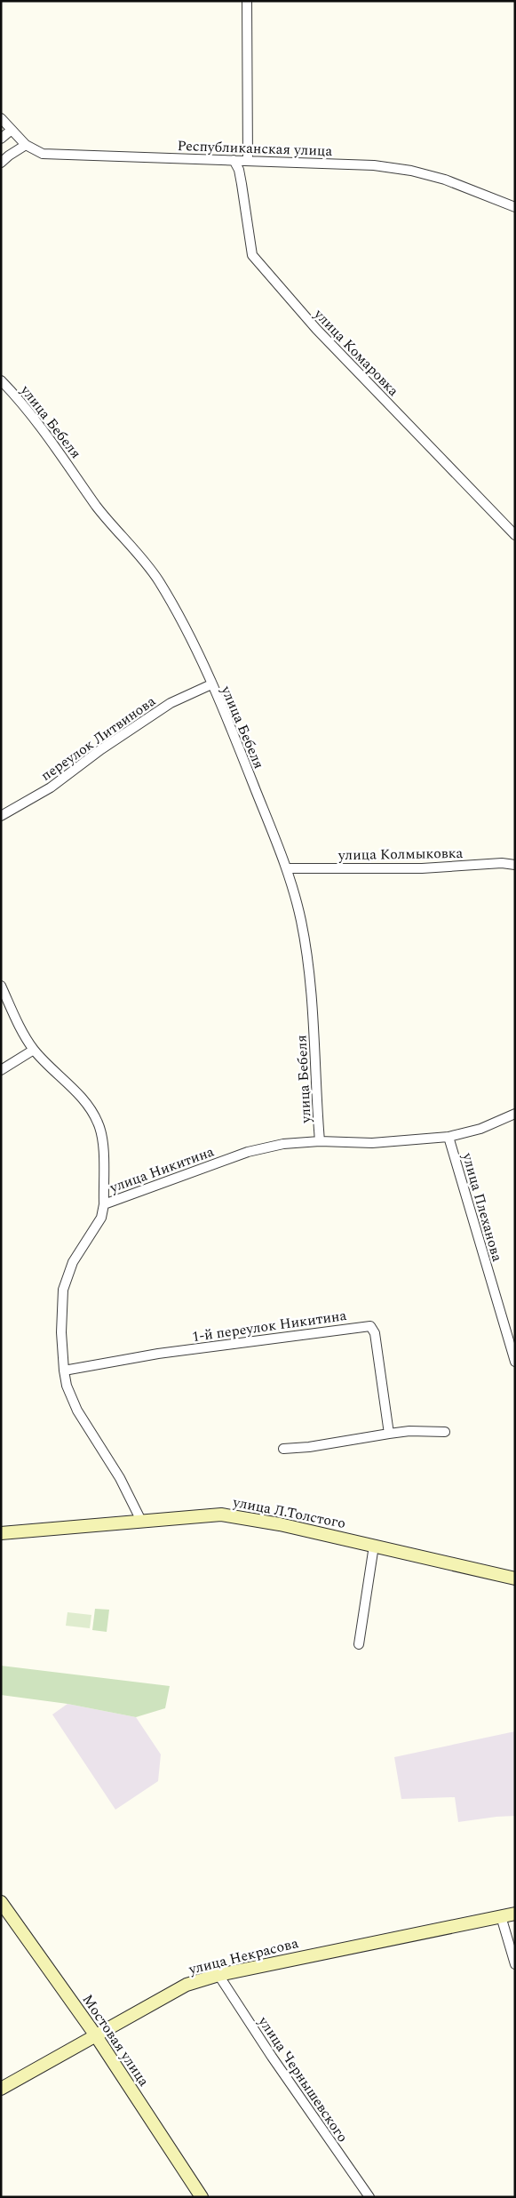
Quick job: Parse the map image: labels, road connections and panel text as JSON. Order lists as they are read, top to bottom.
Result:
{
  "streets": {
    "street": [
      "Республиканская улица",
      "улица Комаровка",
      "улица Бебеля",
      "переулок Литвинова",
      "улица Колмыковка",
      "улица Никитина",
      "улица Плеханова",
      "1-й переулок Никитина",
      "улица Л.Толстого",
      "улица Некрасова",
      "Мостовая улица",
      "улица Чернышевского"
    ]
  },
  "crossings": [
    ["Республиканская улица", "улица Комаровка"],
    ["улица Бебеля", "переулок Литвинова"],
    ["улица Бебеля", "улица Колмыковка"],
    ["улица Бебеля", "улица Никитина"],
    ["улица Никитина", "улица Плеханова"],
    ["улица Никитина", "1-й переулок Никитина"],
    ["улица Никитина", "улица Л.Толстого"],
    ["улица Некрасова", "Мостовая улица"],
    ["улица Некрасова", "улица Чернышевского"]
  ]
}
